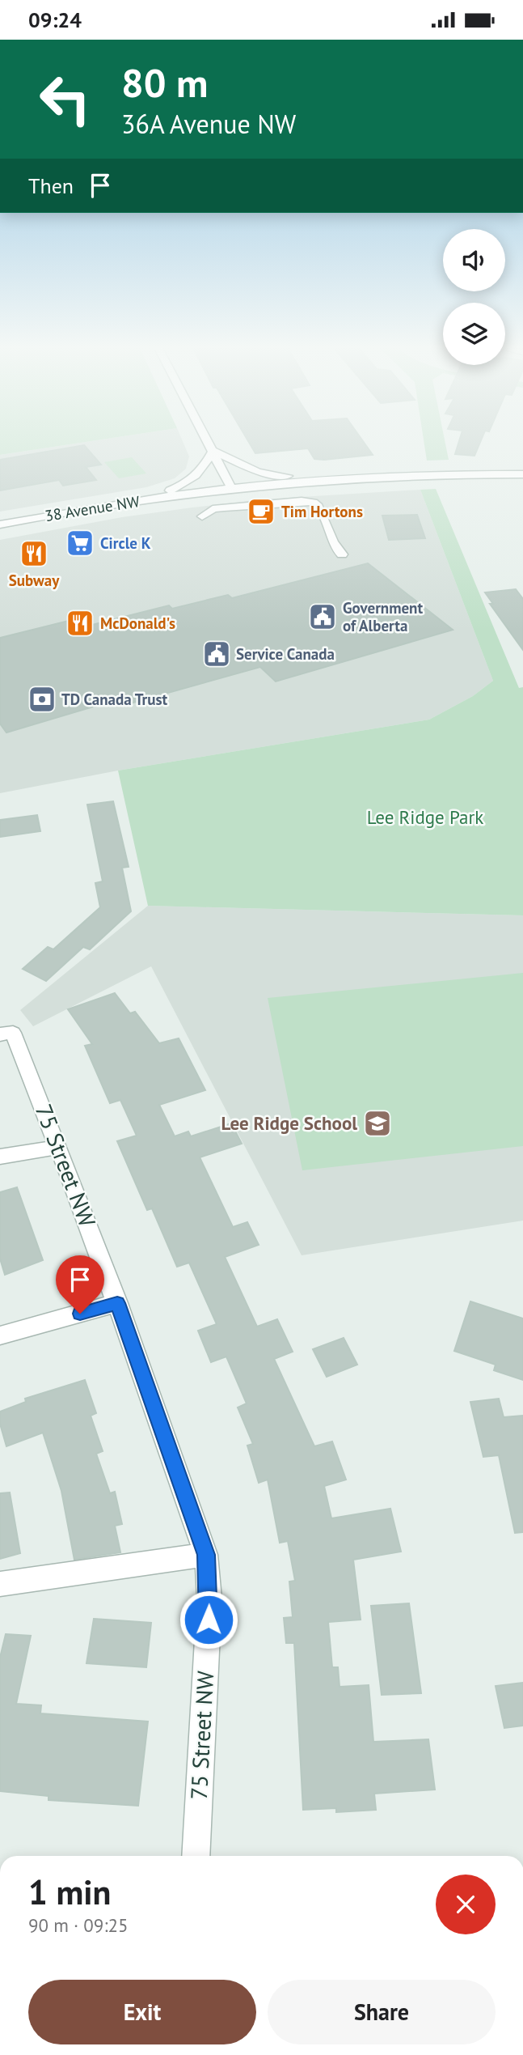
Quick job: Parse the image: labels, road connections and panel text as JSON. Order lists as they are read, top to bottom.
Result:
{
  "streets": {
    "street": ["38 Avenue NW", "75 Street NW"]
  },
  "parks": ["Lee Ridge Park"],
  "places": {
    "cafe": ["Tim Hortons"],
    "supermarket": ["Circle K"],
    "restaurant": ["Subway", "McDonald's"],
    "public building": ["Government of Alberta", "Service Canada"],
    "bank": ["TD Canada Trust"],
    "school or university": ["Lee Ridge School"]
  },
  "page": {
    "status": "09:24",
    "turn": ["80 m", "36A Avenue NW"],
    "then": "Then",
    "heading": ["1 min", "90 m · 09:25"],
    "buttons": ["Exit", "Share"]
  }
}
